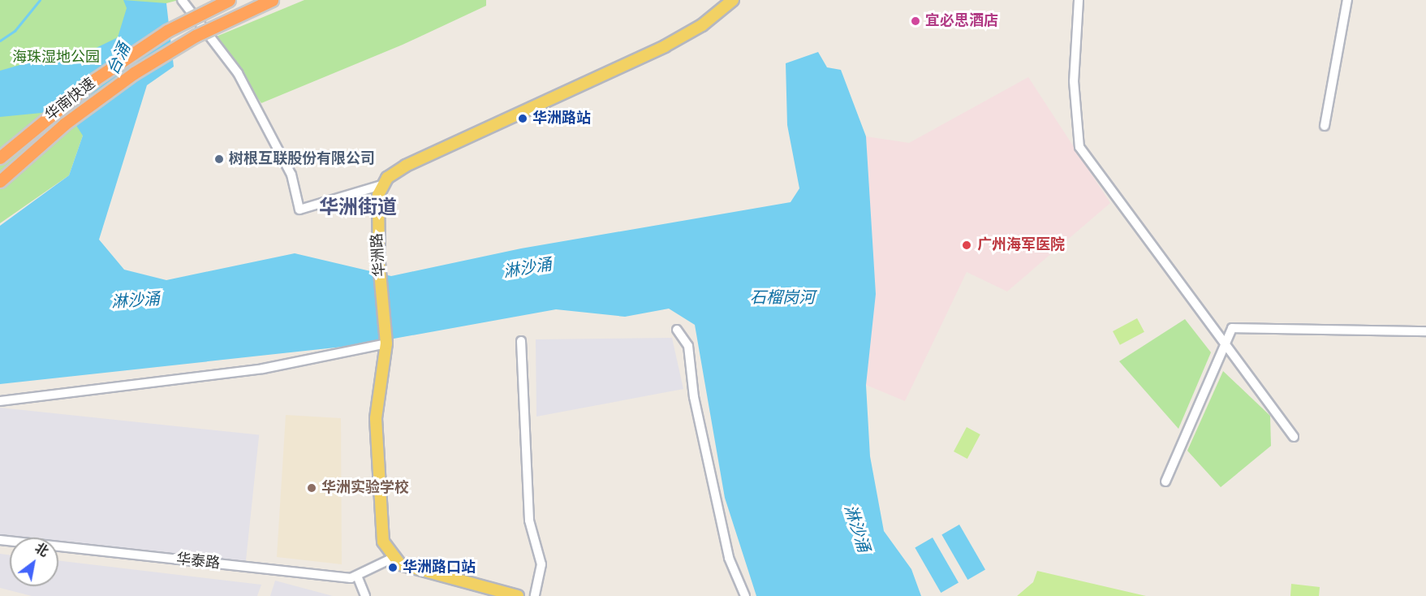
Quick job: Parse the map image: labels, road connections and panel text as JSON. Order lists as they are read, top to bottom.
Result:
{
  "streets": {
    "highway": ["华南快速"],
    "main road": ["华洲路"],
    "street": ["华泰路"]
  },
  "crossings": [
    ["华洲路", "华泰路"]
  ],
  "districts": ["华洲街道"],
  "water": ["台涌", "淋沙涌", "石榴岗河"],
  "parks": ["海珠湿地公园"],
  "places": [
    "宜必思酒店",
    "华洲路站",
    "树根互联股份有限公司",
    "广州海军医院",
    "华洲实验学校",
    "华洲路口站"
  ],
  "north": "top right"
}
